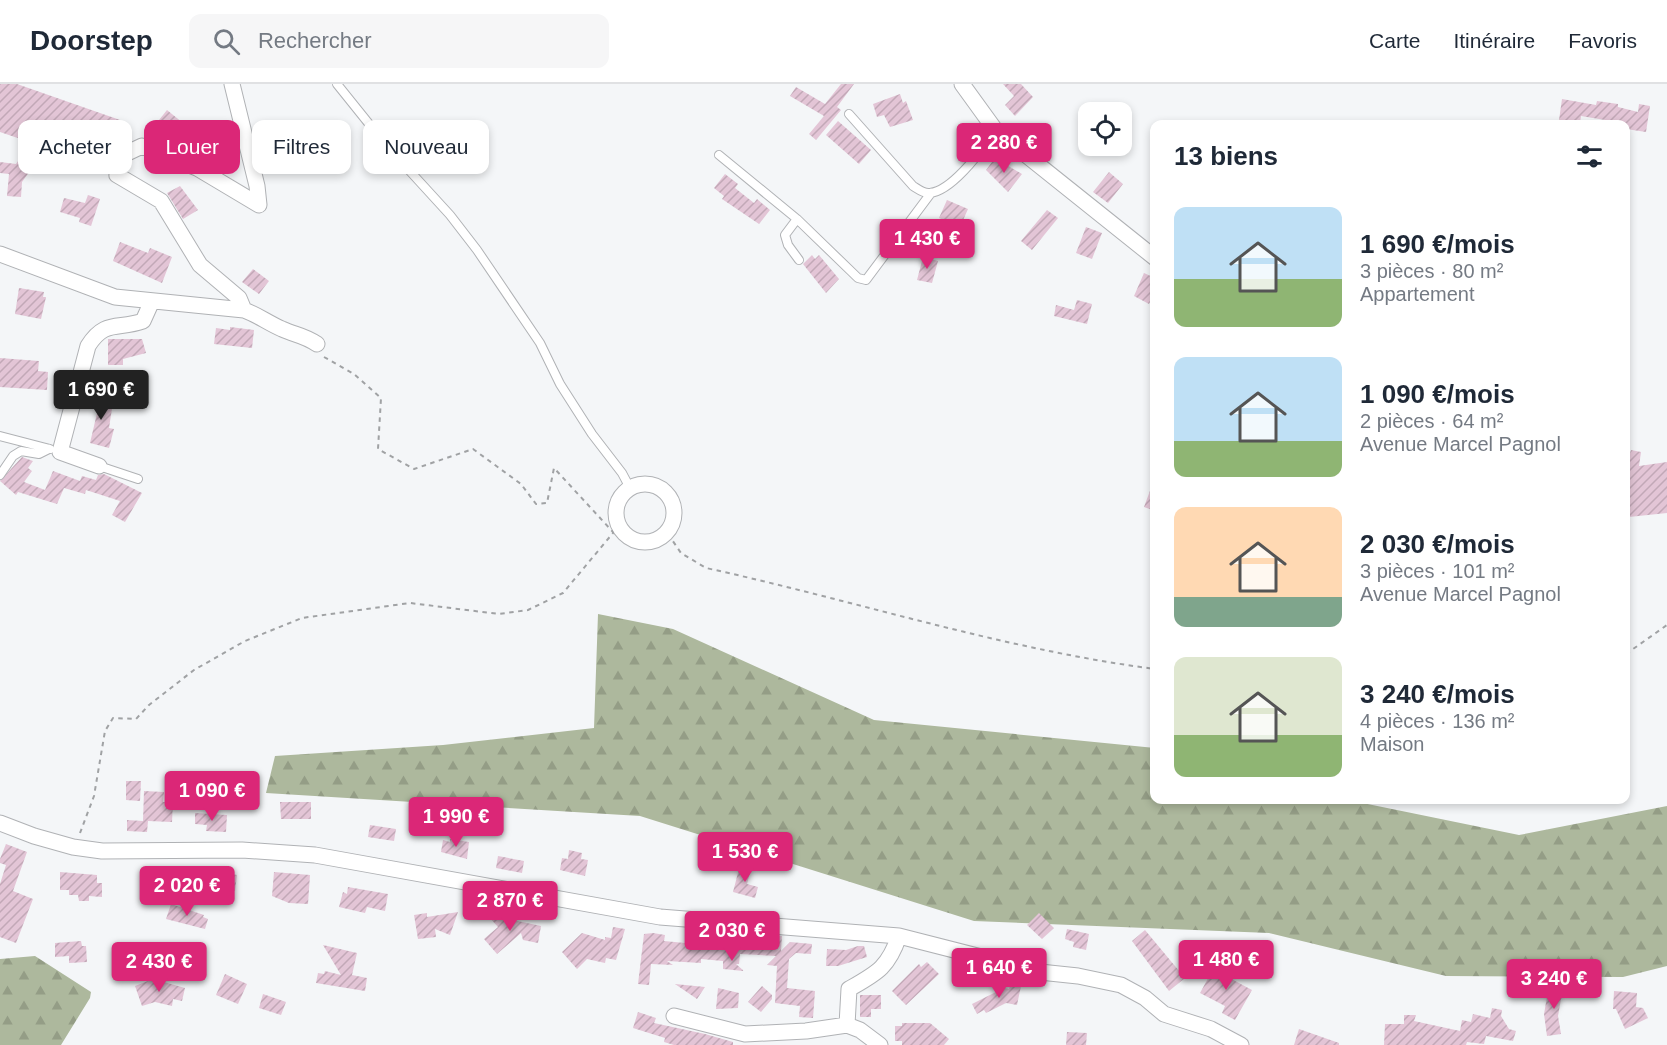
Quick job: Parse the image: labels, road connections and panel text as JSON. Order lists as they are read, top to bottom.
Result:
{
  "page": {
    "header": "Doorstep",
    "search": "Rechercher",
    "nav": ["Carte", "Itinéraire", "Favoris"],
    "chip": [
      "Acheter",
      "Louer",
      "Filtres",
      "Nouveau"
    ],
    "heading": "13 biens",
    "price": [
      "2 280 €",
      "1 430 €",
      "1 690 €",
      "1 090 €",
      "1 990 €",
      "1 530 €",
      "2 020 €",
      "2 870 €",
      "2 030 €",
      "1 480 €",
      "2 430 €",
      "1 640 €",
      "3 240 €"
    ],
    "list": [
      {
        "name": "1 690 €/mois",
        "note": "3 pièces · 80 m² · Appartement"
      },
      {
        "name": "1 090 €/mois",
        "note": "2 pièces · 64 m² · Avenue Marcel Pagnol"
      },
      {
        "name": "2 030 €/mois",
        "note": "3 pièces · 101 m² · Avenue Marcel Pagnol"
      },
      {
        "name": "3 240 €/mois",
        "note": "4 pièces · 136 m² · Maison"
      }
    ]
  }
}
